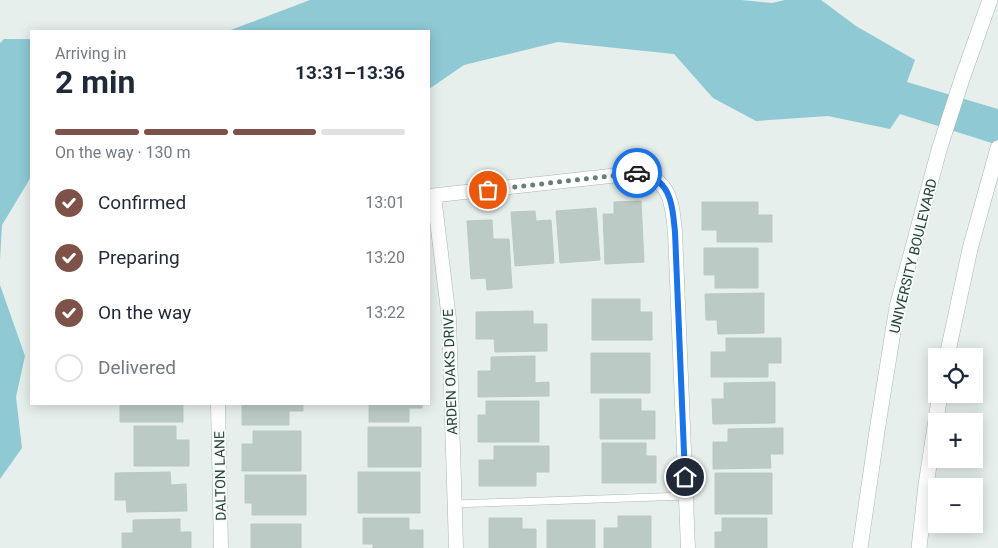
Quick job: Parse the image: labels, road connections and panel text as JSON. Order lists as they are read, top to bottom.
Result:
{
  "streets": {
    "main road": ["UNIVERSITY BOULEVARD"],
    "street": ["ARDEN OAKS DRIVE", "DALTON LANE"]
  },
  "page": {
    "heading": ["2 min", "Arriving in", "13:31–13:36"],
    "bar": "On the way · 130 m",
    "list": [
      ["Confirmed", "13:01"],
      ["Preparing", "13:20"],
      ["On the way", "13:22"],
      "Delivered"
    ],
    "map_buttons": ["+", "−"]
  }
}
